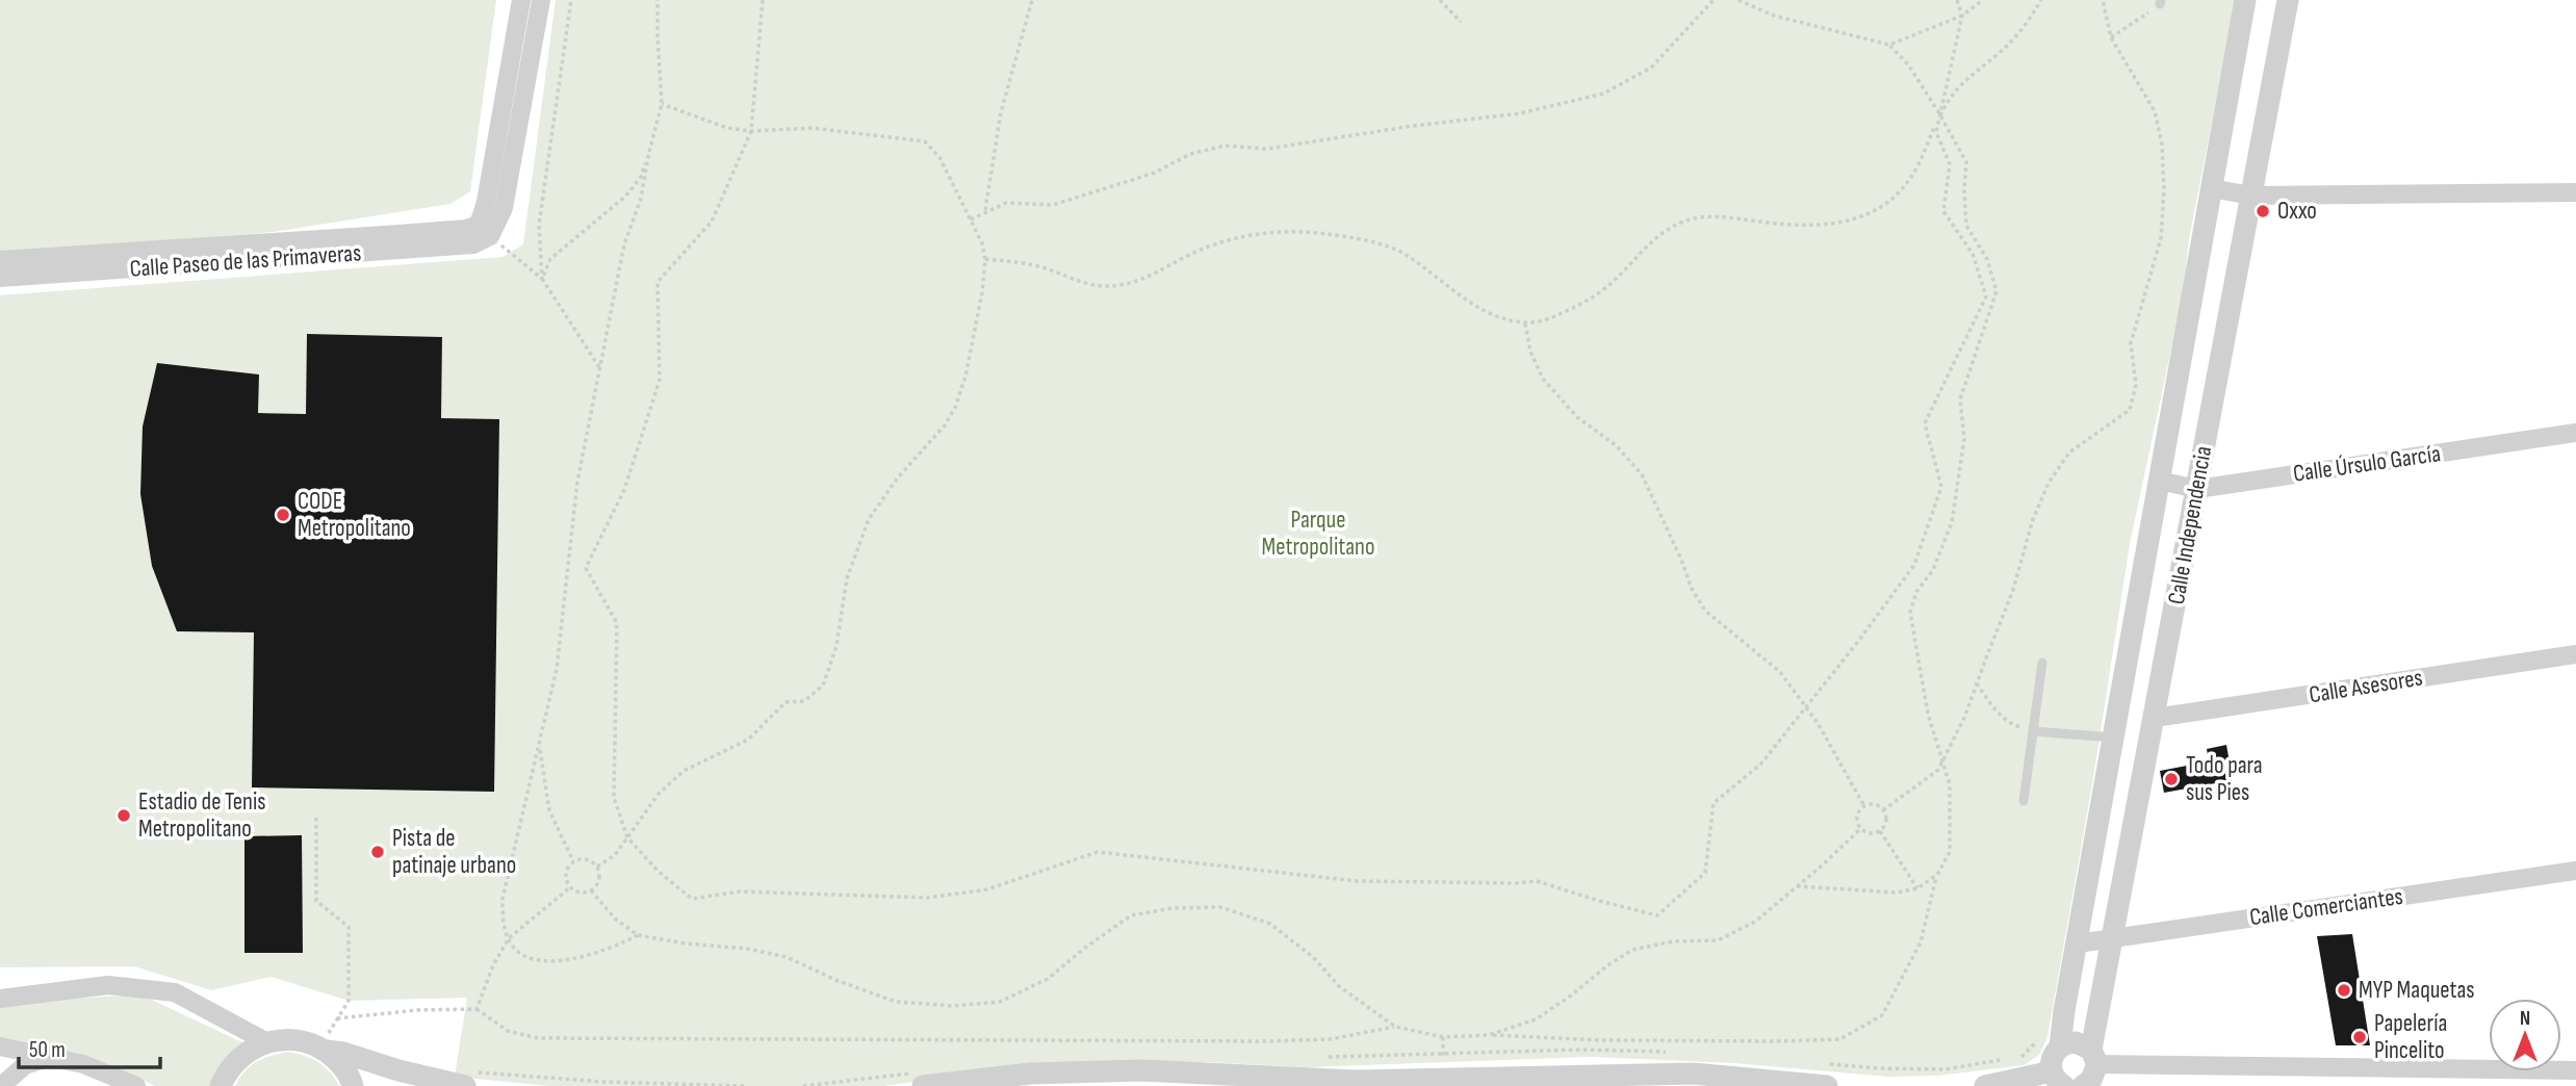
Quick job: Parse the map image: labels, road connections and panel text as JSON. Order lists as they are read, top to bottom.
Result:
{
  "streets": {
    "street": [
      "Calle Paseo de las Primaveras",
      "Calle Úrsulo García",
      "Calle Independencia",
      "Calle Asesores",
      "Calle Comerciantes"
    ]
  },
  "crossings": [
    ["Calle Úrsulo García", "Calle Independencia"],
    ["Calle Independencia", "Calle Asesores"],
    ["Calle Independencia", "Calle Comerciantes"]
  ],
  "parks": ["Parque Metropolitano"],
  "places": [
    "Oxxo",
    "CODE Metropolitano",
    "Todo para sus Pies",
    "Estadio de Tenis Metropolitano",
    "Pista de patinaje urbano",
    "MYP Maquetas",
    "Papelería Pincelito"
  ],
  "scale_bar": "50 m",
  "north": "top"
}
